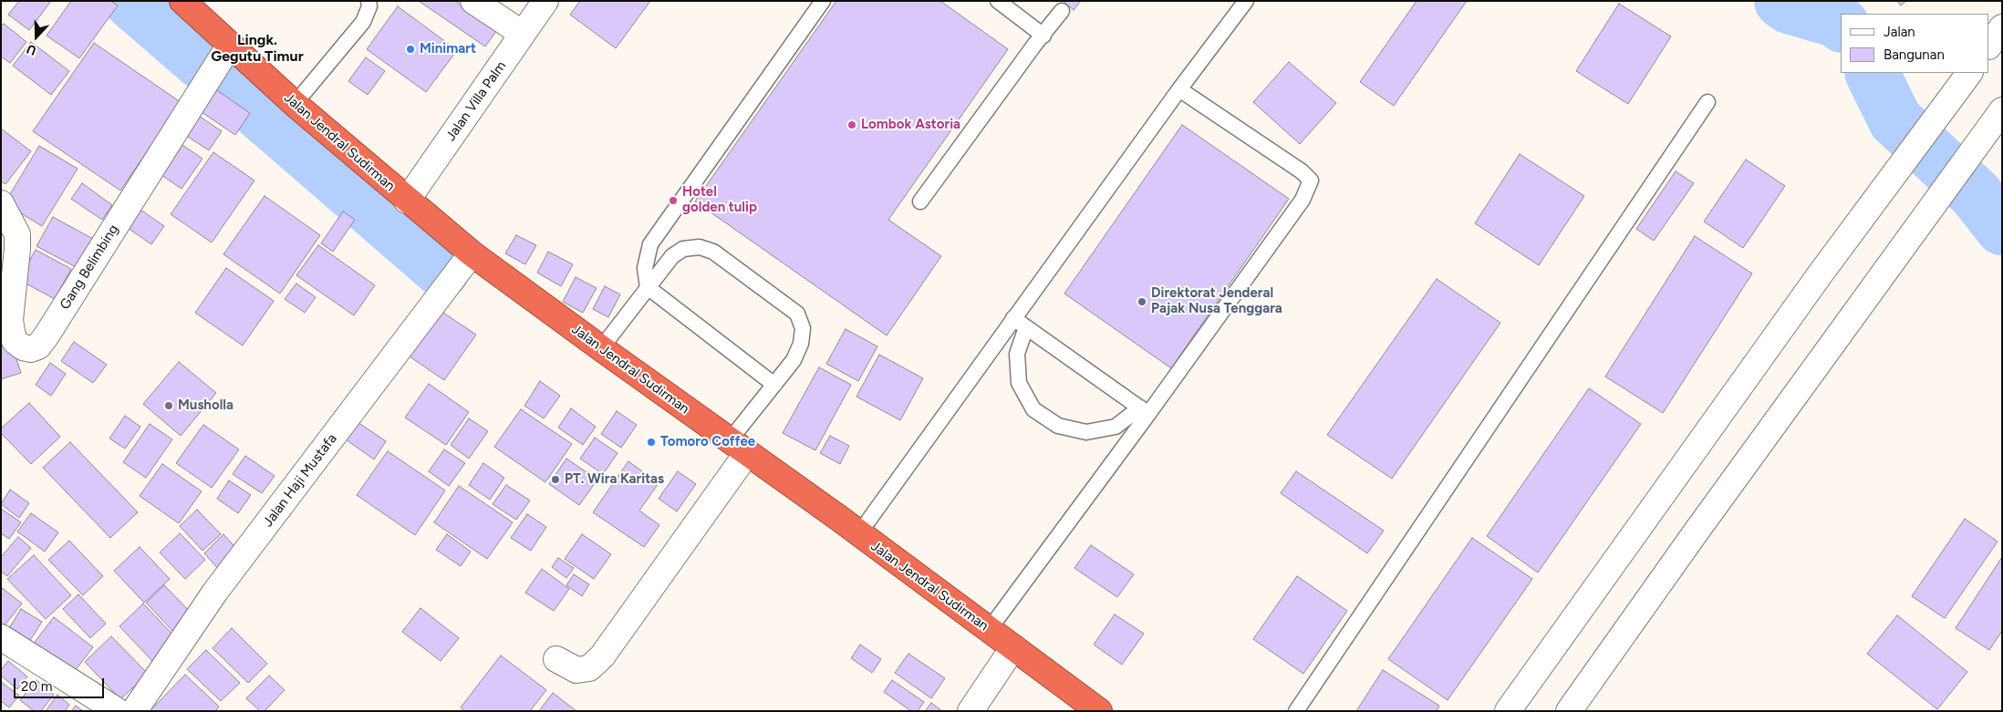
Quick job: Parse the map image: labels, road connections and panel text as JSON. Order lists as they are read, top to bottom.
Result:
{
  "streets": {
    "highway": ["Jalan Jendral Sudirman"],
    "street": ["Jalan Villa Palm", "Gang Belimbing", "Jalan Haji Mustafa"]
  },
  "crossings": [
    ["Jalan Villa Palm", "Jalan Jendral Sudirman"],
    ["Jalan Jendral Sudirman", "Gang Belimbing"],
    ["Jalan Jendral Sudirman", "Jalan Haji Mustafa"]
  ],
  "districts": ["Lingk. Gegutu Timur"],
  "places": [
    "Minimart",
    "Lombok Astoria",
    "Hotel golden tulip",
    "Direktorat Jenderal Pajak Nusa Tenggara",
    "Musholla",
    "Tomoro Coffee",
    "PT. Wira Karitas"
  ],
  "legend": ["Jalan", "Bangunan"],
  "scale_bar": "20 m",
  "north": "bottom"
}
